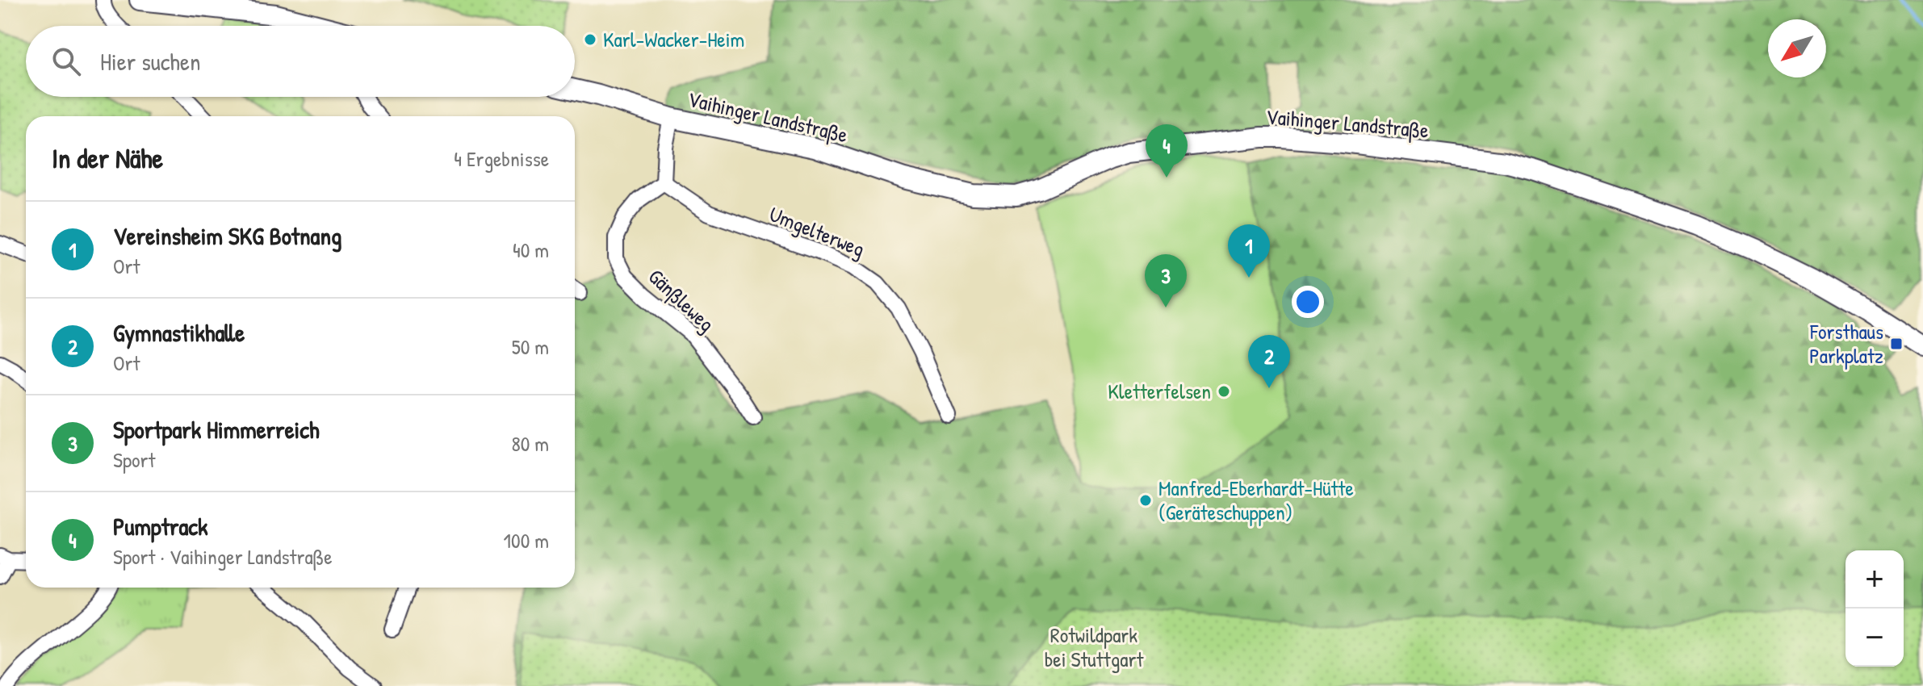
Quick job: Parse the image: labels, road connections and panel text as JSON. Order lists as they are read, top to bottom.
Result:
{
  "streets": {
    "street": ["Vaihinger Landstraße", "Umgelterweg", "Gänßleweg"]
  },
  "crossings": [
    ["Umgelterweg", "Gänßleweg"]
  ],
  "parks": ["Rotwildpark bei Stuttgart"],
  "places": {
    "other": ["Karl-Wacker-Heim", "Kletterfelsen", "Manfred-Eberhardt-Hütte (Geräteschuppen)"],
    "transit": ["Forsthaus Parkplatz"]
  },
  "north": "bottom left",
  "page": {
    "search": "Hier suchen",
    "heading": ["In der Nähe", "4 Ergebnisse"],
    "pins": [
      "4",
      "1",
      "3",
      "2"
    ],
    "list": [
      {
        "mark": "1",
        "name": "Vereinsheim SKG Botnang",
        "note": "Ort",
        "value": "40 m"
      },
      {
        "mark": "2",
        "name": "Gymnastikhalle",
        "note": "Ort",
        "value": "50 m"
      },
      {
        "mark": "3",
        "name": "Sportpark Himmerreich",
        "note": "Sport",
        "value": "80 m"
      },
      {
        "mark": "4",
        "name": "Pumptrack",
        "note": "Sport · Vaihinger Landstraße",
        "value": "100 m"
      }
    ],
    "map_buttons": ["+", "−"]
  }
}
